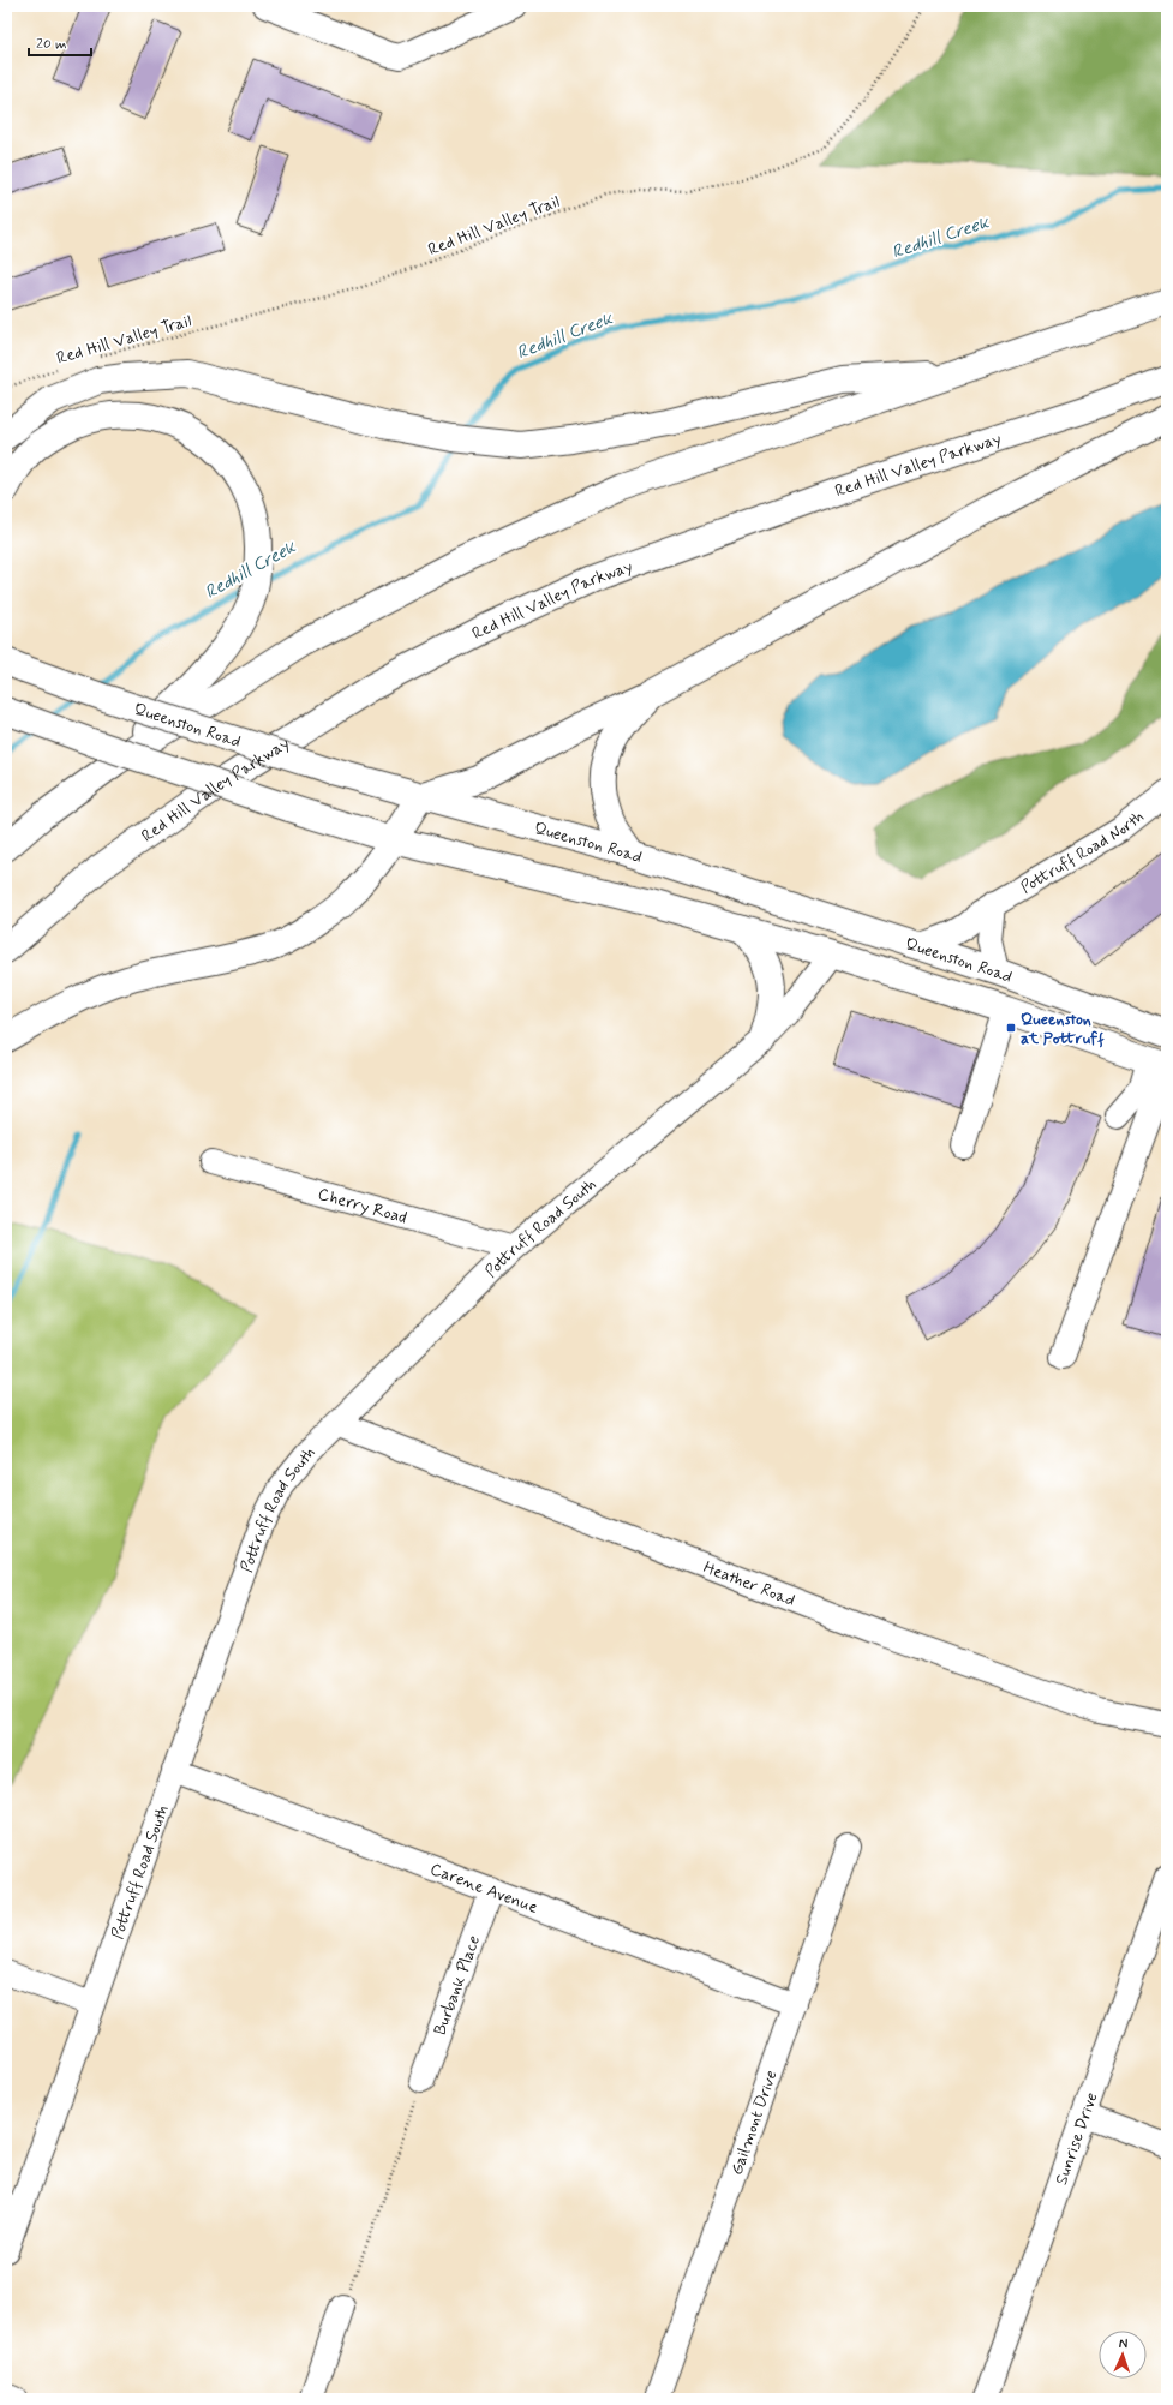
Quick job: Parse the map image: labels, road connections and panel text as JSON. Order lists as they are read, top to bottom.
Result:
{
  "streets": {
    "main road": ["Red Hill Valley Parkway", "Queenston Road"],
    "street": [
      "Pottruff Road North",
      "Cherry Road",
      "Pottruff Road South",
      "Heather Road",
      "Carene Avenue",
      "Burbank Place",
      "Gailmont Drive",
      "Sunrise Drive"
    ],
    "path": ["Red Hill Valley Trail"]
  },
  "crossings": [
    ["Queenston Road", "Pottruff Road North"],
    ["Queenston Road", "Pottruff Road South"],
    ["Cherry Road", "Pottruff Road South"],
    ["Pottruff Road South", "Heather Road"],
    ["Pottruff Road South", "Carene Avenue"],
    ["Carene Avenue", "Burbank Place"],
    ["Carene Avenue", "Gailmont Drive"]
  ],
  "water": ["Redhill Creek"],
  "places": {
    "transit": ["Queenston at Pottruff"]
  },
  "scale_bar": "20 m",
  "north": "top"
}
